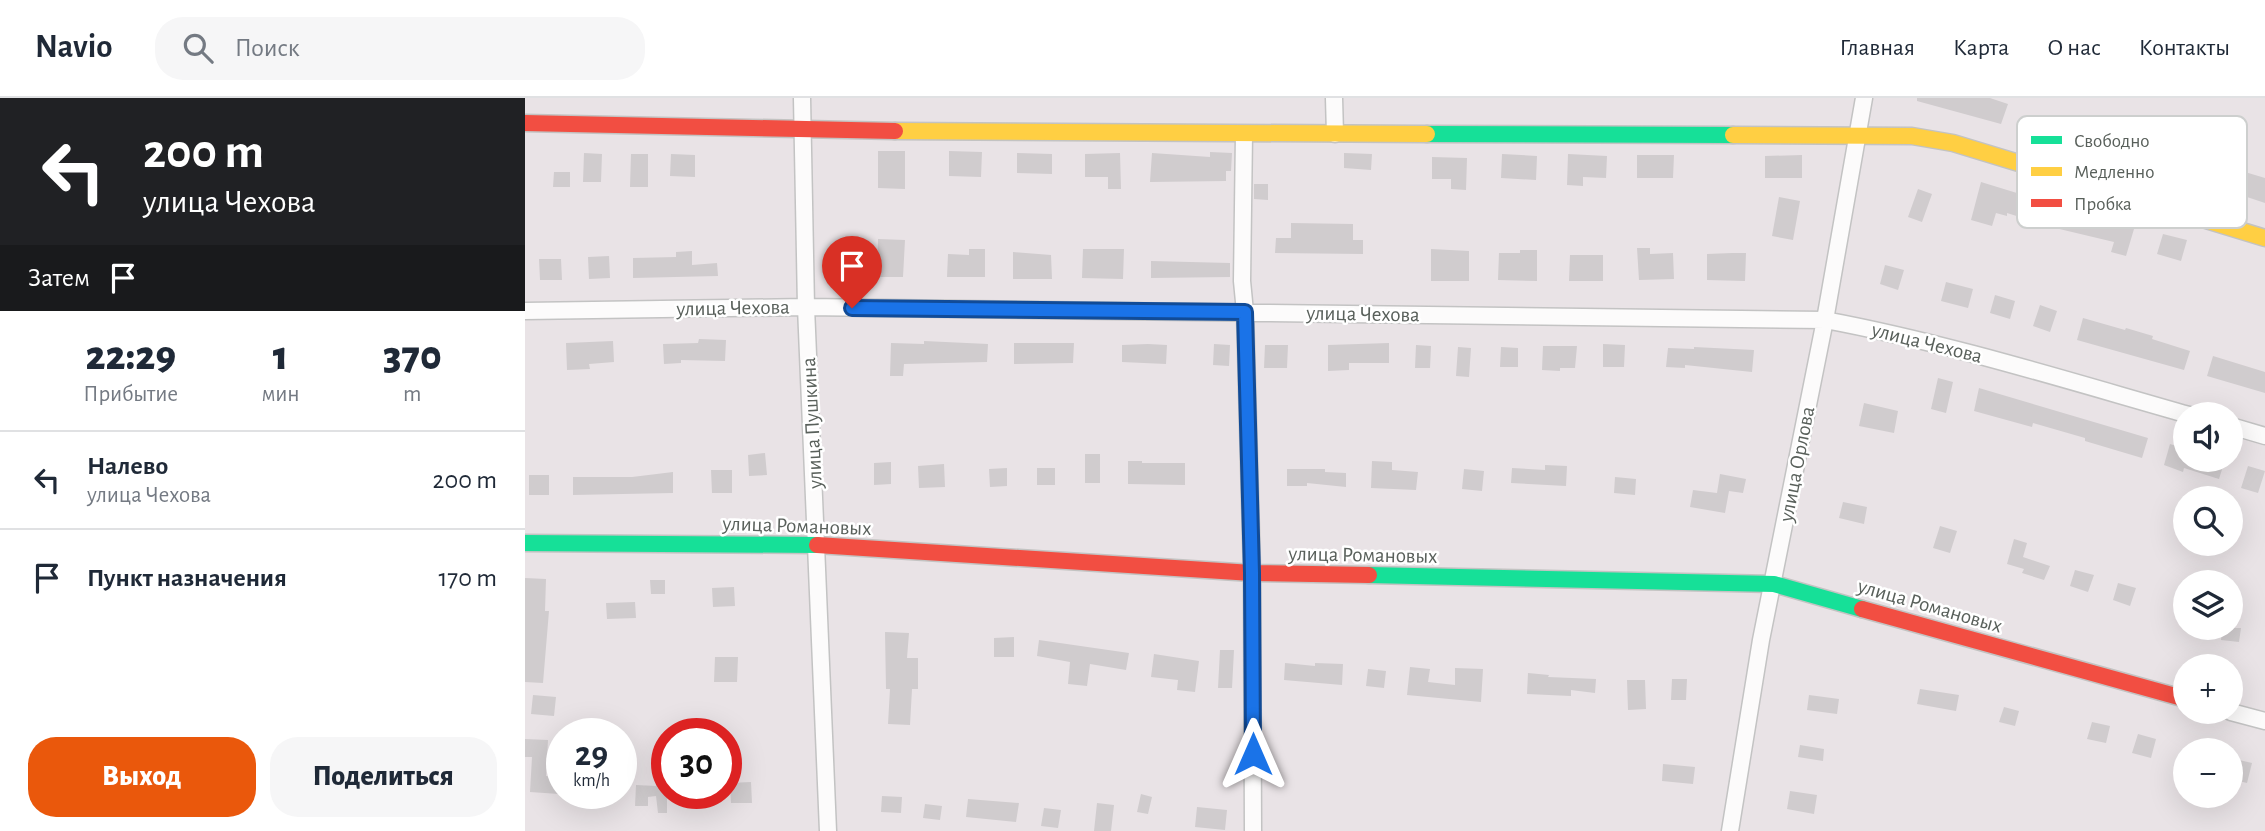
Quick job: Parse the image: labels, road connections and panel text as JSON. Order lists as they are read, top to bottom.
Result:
{
  "streets": {
    "street": [
      "улица Чехова",
      "улица Пушкина",
      "улица Орлова",
      "улица Романовых"
    ]
  },
  "crossings": [
    ["улица Чехова", "улица Пушкина"],
    ["улица Чехова", "улица Орлова"],
    ["улица Пушкина", "улица Романовых"],
    ["улица Орлова", "улица Романовых"]
  ],
  "legend": ["Свободно", "Медленно", "Пробка"],
  "page": {
    "header": "Navio",
    "search": "Поиск",
    "nav": [
      "Главная",
      "Карта",
      "О нас",
      "Контакты"
    ],
    "turn": ["200 m", "улица Чехова"],
    "then": "Затем",
    "eta": [
      "22:29",
      "Прибытие",
      "1",
      "мин",
      "370",
      "m"
    ],
    "map_buttons": ["+", "−"],
    "list": [
      {
        "name": "Налево",
        "note": "улица Чехова",
        "value": "200 m"
      },
      {
        "name": "Пункт назначения",
        "value": "170 m"
      }
    ],
    "speed": "29 km/h",
    "limit": "30",
    "buttons": ["Выход", "Поделиться"]
  }
}
